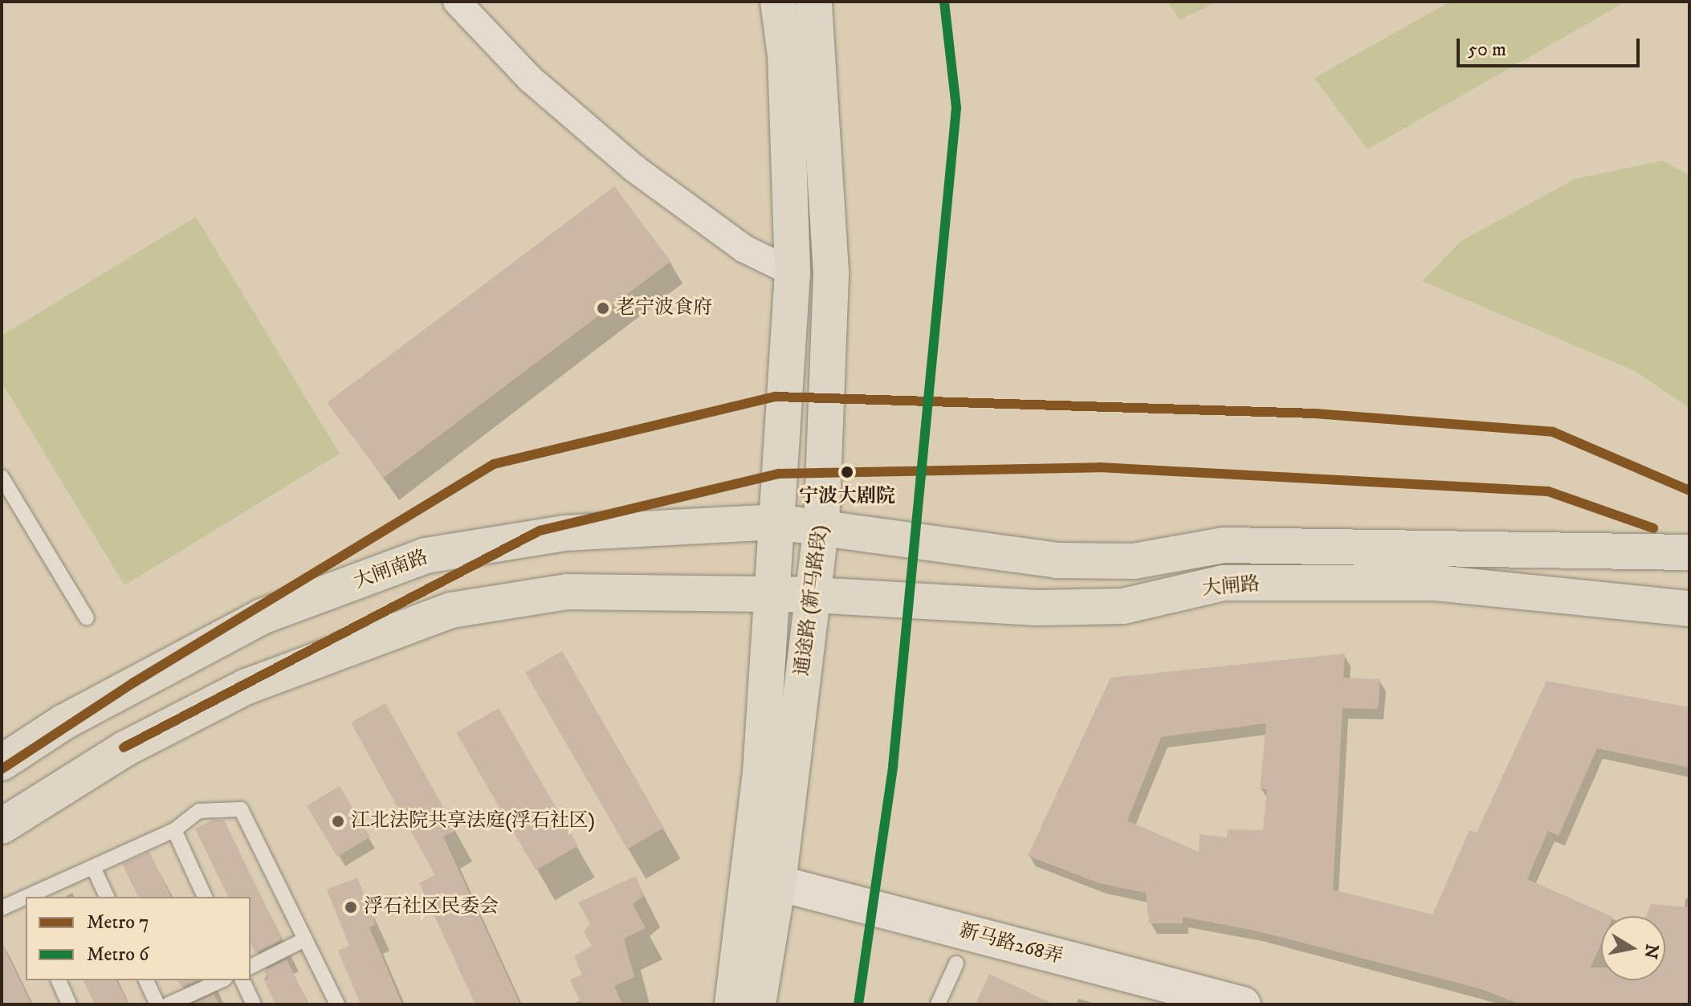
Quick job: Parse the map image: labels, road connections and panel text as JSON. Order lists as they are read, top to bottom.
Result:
{
  "streets": {
    "main road": ["大闸南路", "大闸路", "通途路 (新马路段)"],
    "street": ["新马路268弄"]
  },
  "crossings": [
    ["大闸南路", "大闸路"],
    ["大闸南路", "通途路 (新马路段)"],
    ["大闸路", "通途路 (新马路段)"],
    ["通途路 (新马路段)", "新马路268弄"]
  ],
  "places": [
    "老宁波食府",
    "宁波大剧院",
    "江北法院共享法庭(浮石社区)",
    "浮石社区民委会"
  ],
  "lines": ["metro line 6", "metro line 7"],
  "legend": ["Metro 7", "Metro 6"],
  "scale_bar": "50 m",
  "north": "right"
}
